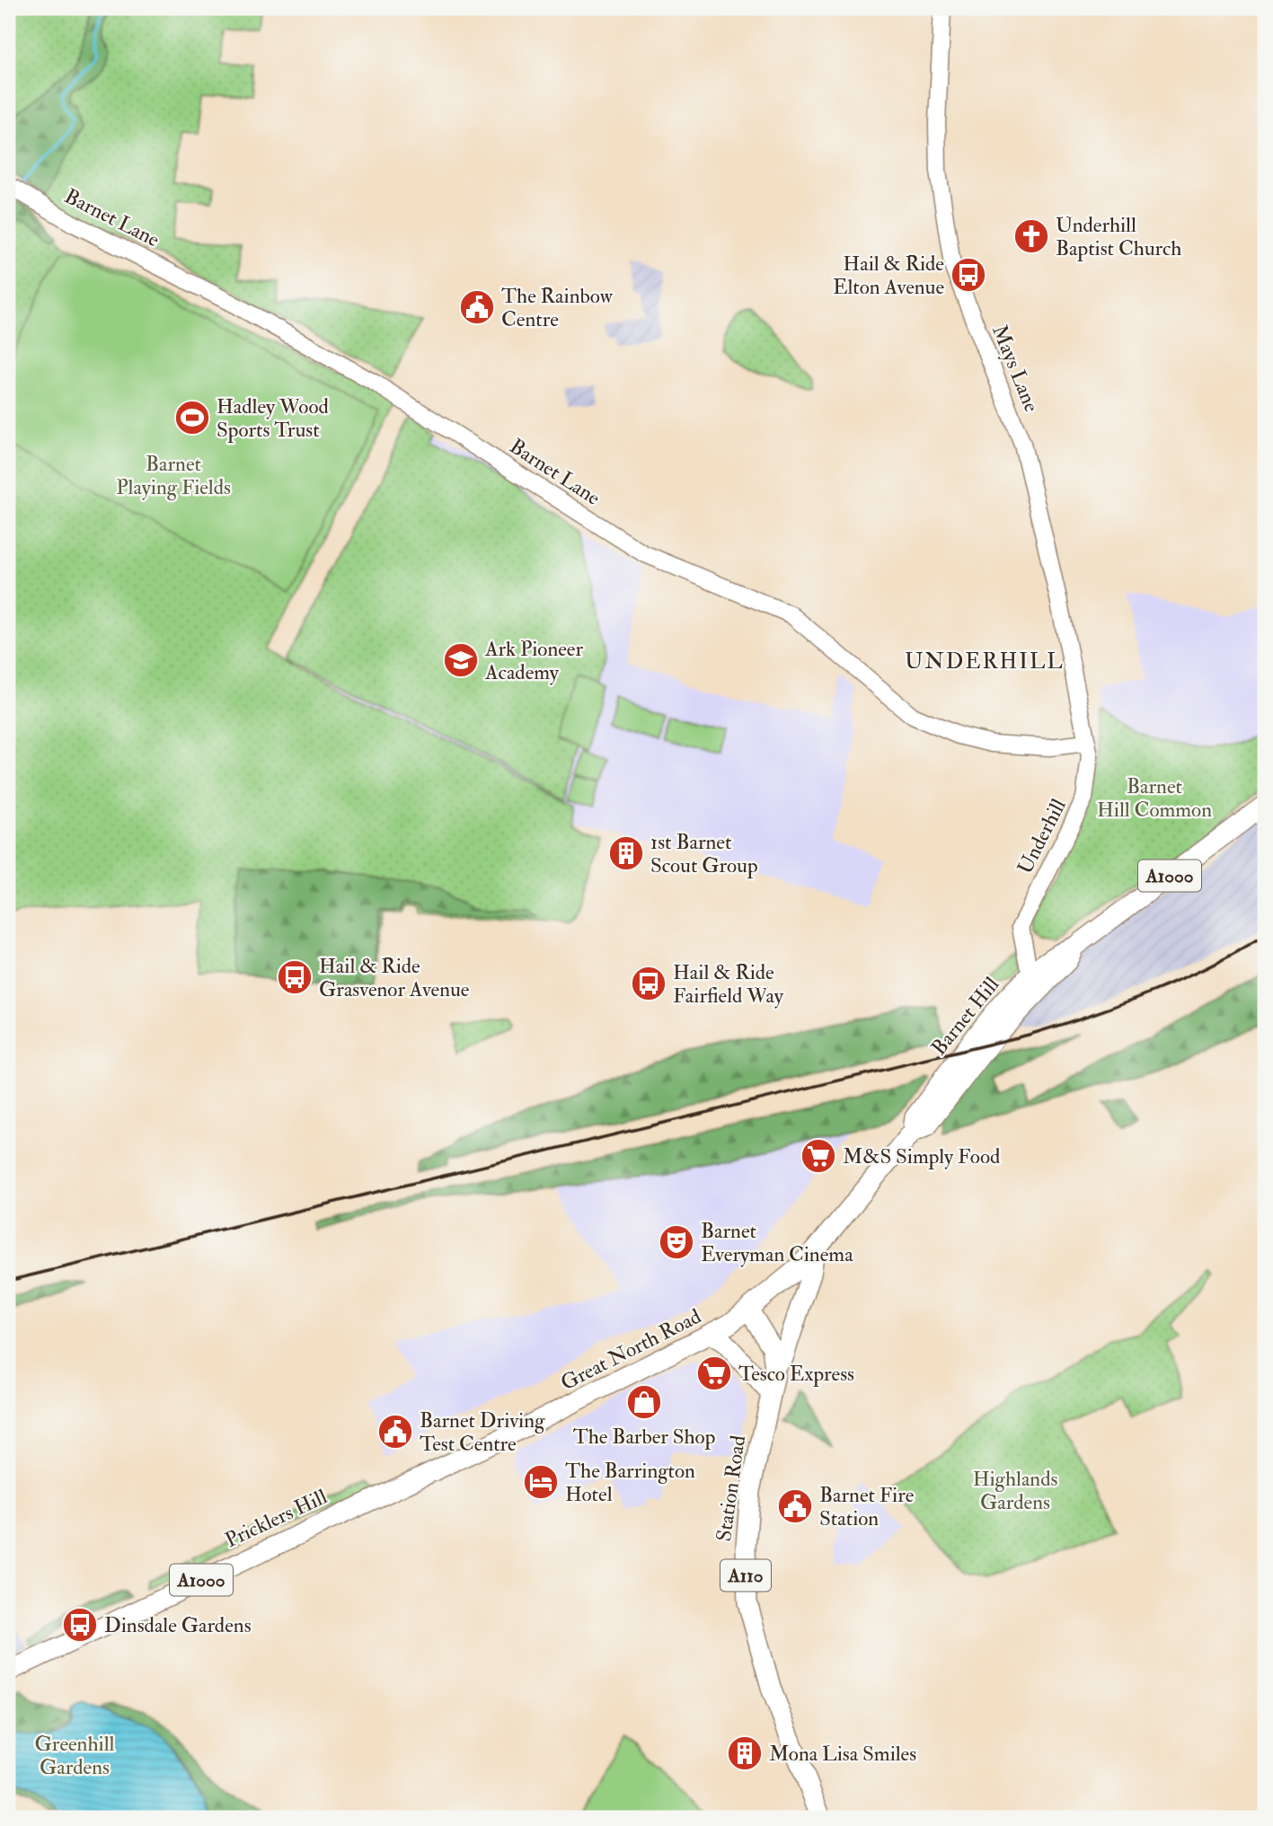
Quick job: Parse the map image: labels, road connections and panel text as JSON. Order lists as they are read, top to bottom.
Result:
{
  "streets": {
    "main road": [
      "A1000",
      "Barnet Hill",
      "Great North Road",
      "Station Road",
      "Pricklers Hill",
      "A110"
    ],
    "street": ["Barnet Lane", "Mays Lane", "Underhill"]
  },
  "crossings": [
    ["Barnet Lane", "Mays Lane"],
    ["Barnet Lane", "Underhill"],
    ["Mays Lane", "Underhill"],
    ["Underhill", "Barnet Hill"],
    ["Barnet Hill", "Great North Road"],
    ["Barnet Hill", "Station Road"],
    ["Barnet Hill", "A110"],
    ["Great North Road", "Station Road"],
    ["Great North Road", "Pricklers Hill"],
    ["Station Road", "A110"]
  ],
  "districts": ["UNDERHILL"],
  "parks": [
    "Barnet Playing Fields",
    "Barnet Hill Common",
    "Highlands Gardens",
    "Greenhill Gardens"
  ],
  "places": {
    "church": ["Underhill Baptist Church"],
    "bus stop": [
      "Hail & Ride Elton Avenue",
      "Hail & Ride Grasvenor Avenue",
      "Hail & Ride Fairfield Way",
      "Dinsdale Gardens"
    ],
    "public building": ["The Rainbow Centre", "Barnet Driving Test Centre", "Barnet Fire Station"],
    "sports": ["Hadley Wood Sports Trust"],
    "school or university": ["Ark Pioneer Academy"],
    "building": ["1st Barnet Scout Group", "Mona Lisa Smiles"],
    "supermarket": ["M&S Simply Food", "Tesco Express"],
    "theatre": ["Barnet Everyman Cinema"],
    "shop": ["The Barber Shop"],
    "hotel": ["The Barrington Hotel"]
  }
}
